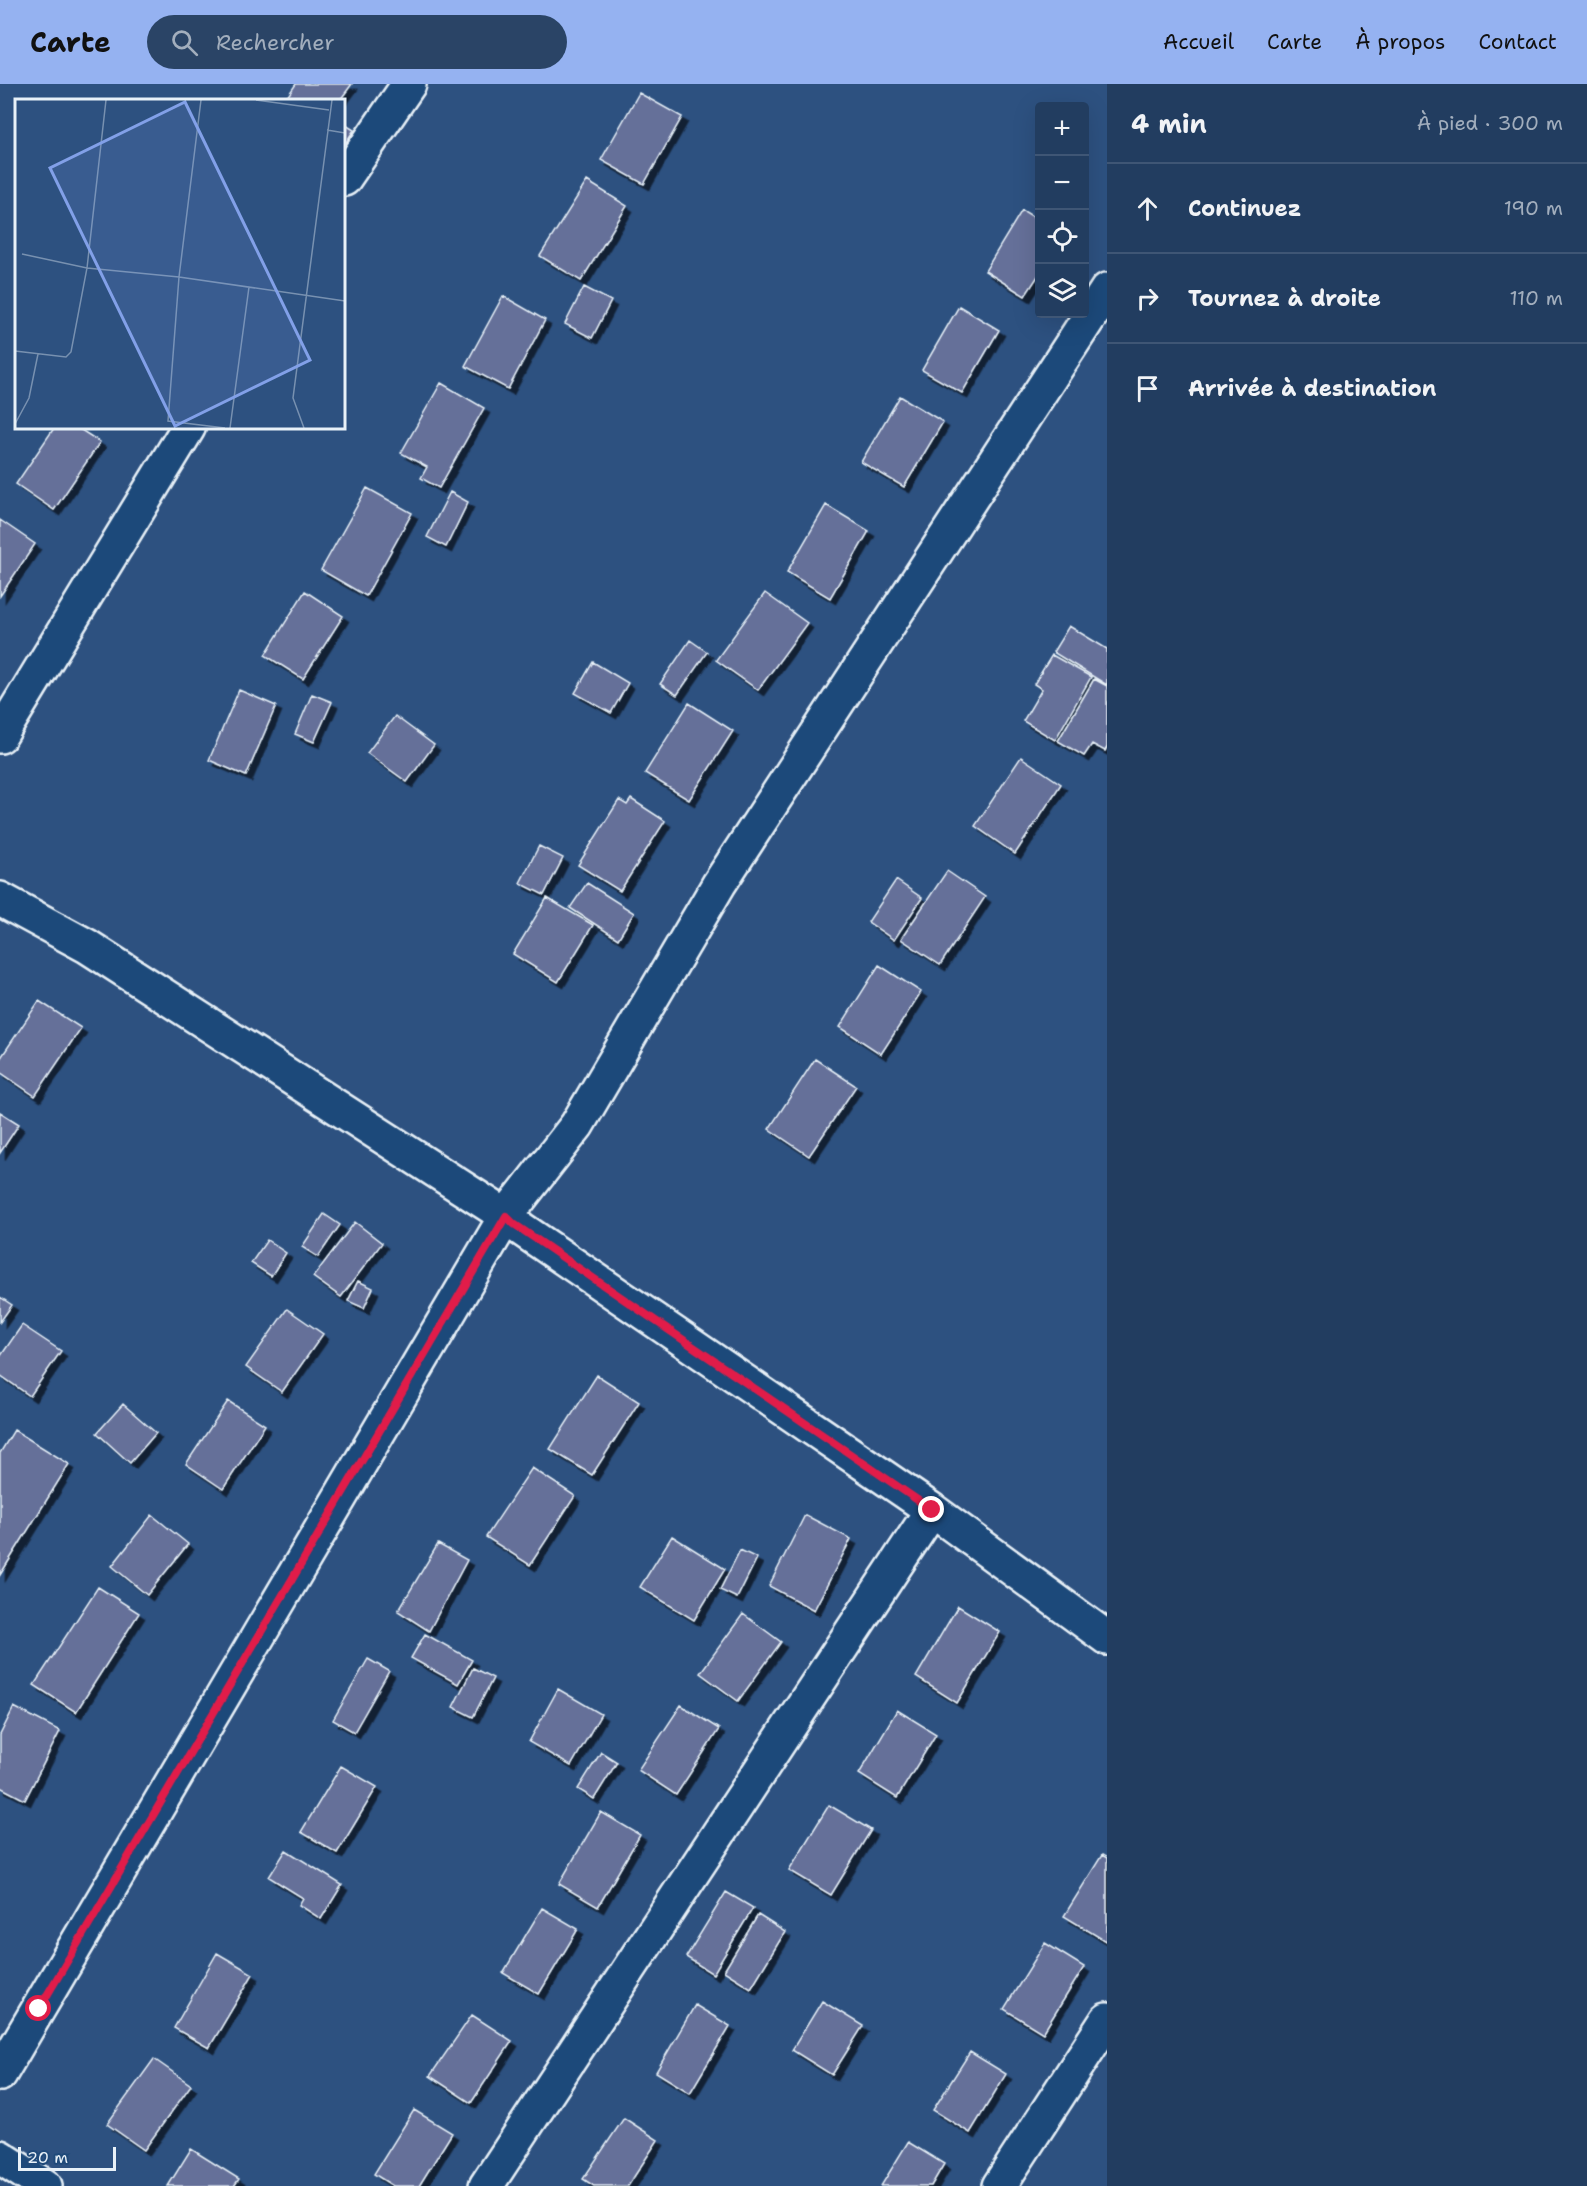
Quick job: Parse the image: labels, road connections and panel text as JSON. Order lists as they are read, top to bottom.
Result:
{
  "scale_bar": "20 m",
  "page": {
    "header": "Carte",
    "search": "Rechercher",
    "nav": [
      "Accueil",
      "Carte",
      "À propos",
      "Contact"
    ],
    "heading": ["4 min", "À pied · 300 m"],
    "map_buttons": ["+", "−"],
    "list": [
      ["Continuez", "190 m"],
      ["Tournez à droite", "110 m"],
      "Arrivée à destination"
    ],
    "scale": "20 m"
  }
}
